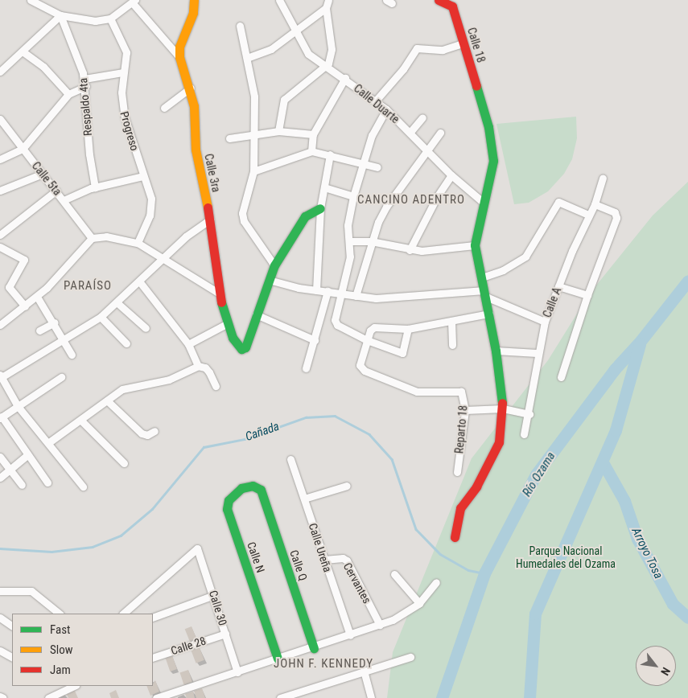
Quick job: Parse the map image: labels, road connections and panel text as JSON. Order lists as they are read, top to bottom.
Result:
{
  "streets": {
    "street": [
      "Calle 18",
      "Calle Duarte",
      "Respaldo 4ta",
      "Progreso",
      "Calle 3ra",
      "Calle 5ta",
      "Calle A",
      "Reparto 18",
      "Calle Ureña",
      "Calle N",
      "Calle Q",
      "Cervantes",
      "Calle 30",
      "Calle 28"
    ]
  },
  "crossings": [
    ["Calle 18", "Calle Duarte"],
    ["Calle Ureña", "Cervantes"],
    ["Calle N", "Calle Q"],
    ["Calle 30", "Calle 28"]
  ],
  "districts": ["CANCINO ADENTRO", "PARAÍSO", "JOHN F. KENNEDY"],
  "water": ["Cañada", "Río Ozama", "Arroyo Tosa"],
  "parks": ["Parque Nacional Humedales del Ozama"],
  "legend": ["Fast", "Slow", "Jam"],
  "north": "bottom right"
}
